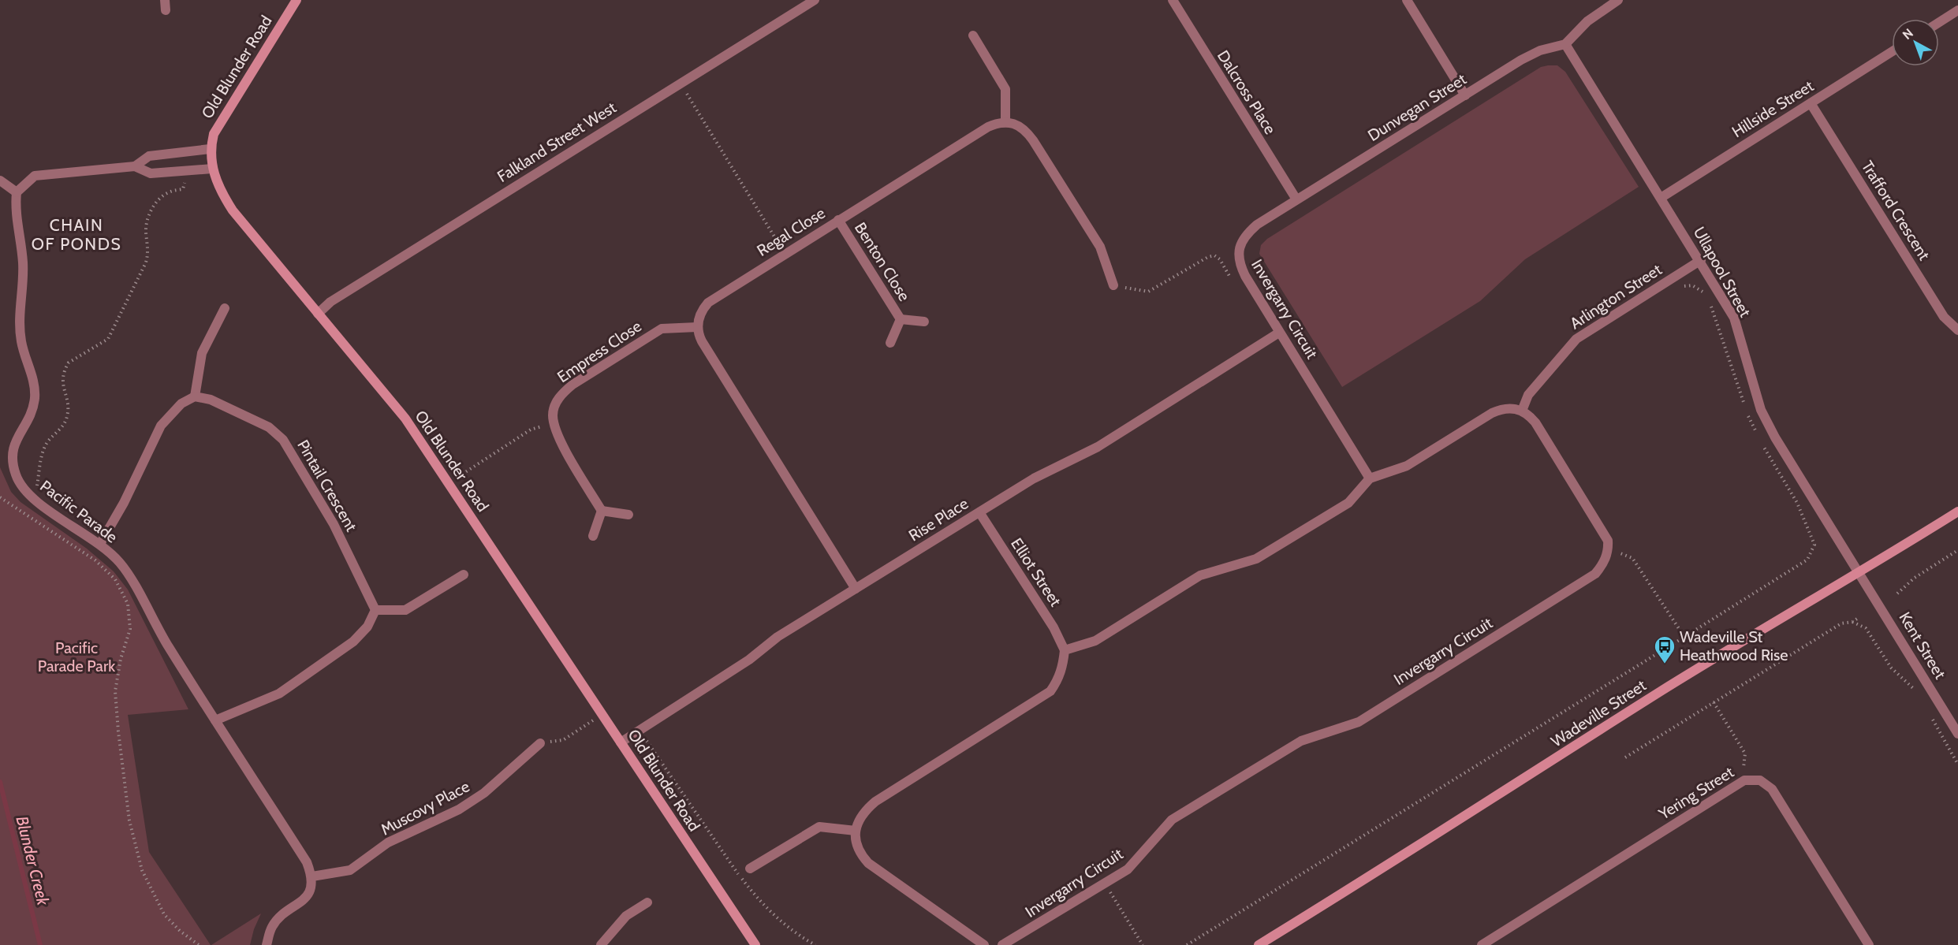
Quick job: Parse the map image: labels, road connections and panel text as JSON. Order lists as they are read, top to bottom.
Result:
{
  "streets": {
    "main road": ["Old Blunder Road", "Wadeville Street"],
    "street": [
      "Dalcross Place",
      "Dunvegan Street",
      "Hillside Street",
      "Falkland Street West",
      "Trafford Crescent",
      "Regal Close",
      "Benton Close",
      "Ullapool Street",
      "Arlington Street",
      "Invergarry Circuit",
      "Empress Close",
      "Pintail Crescent",
      "Pacific Parade",
      "Rise Place",
      "Elliot Street",
      "Kent Street",
      "Yering Street",
      "Muscovy Place"
    ]
  },
  "crossings": [
    ["Old Blunder Road", "Falkland Street West"],
    ["Old Blunder Road", "Rise Place"],
    ["Dalcross Place", "Dunvegan Street"],
    ["Dunvegan Street", "Ullapool Street"],
    ["Dunvegan Street", "Invergarry Circuit"],
    ["Hillside Street", "Trafford Crescent"],
    ["Hillside Street", "Ullapool Street"],
    ["Regal Close", "Benton Close"],
    ["Regal Close", "Empress Close"],
    ["Ullapool Street", "Arlington Street"],
    ["Ullapool Street", "Kent Street"],
    ["Ullapool Street", "Wadeville Street"],
    ["Invergarry Circuit", "Rise Place"],
    ["Pacific Parade", "Muscovy Place"],
    ["Rise Place", "Elliot Street"],
    ["Kent Street", "Wadeville Street"]
  ],
  "districts": ["CHAIN OF PONDS"],
  "water": ["Blunder Creek"],
  "parks": ["Pacific Parade Park"],
  "places": {
    "bus stop": ["Wadeville St Heathwood Rise"]
  },
  "north": "top left"
}
